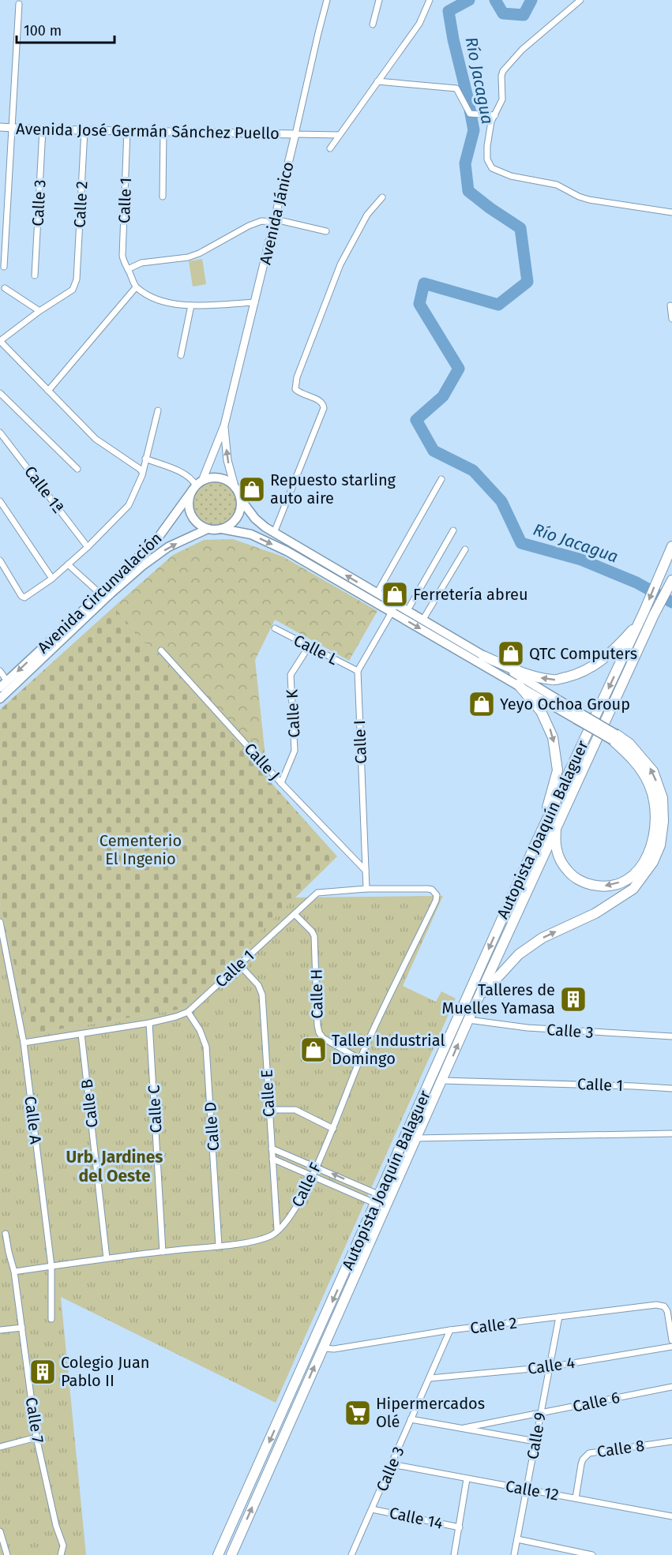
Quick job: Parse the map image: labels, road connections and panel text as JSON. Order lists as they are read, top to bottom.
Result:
{
  "streets": {
    "highway": ["Autopista Joaquín Balaguer"],
    "main road": ["Avenida José Germán Sánchez Puello", "Avenida Jánico", "Avenida Circunvalación"],
    "street": [
      "Calle 1",
      "Calle 3",
      "Calle 2",
      "Calle 1ª",
      "Calle L",
      "Calle K",
      "Calle I",
      "Calle J",
      "Calle H",
      "Calle E",
      "Calle B",
      "Calle C",
      "Calle A",
      "Calle D",
      "Calle F",
      "Calle 4",
      "Calle 6",
      "Calle 7",
      "Calle 9",
      "Calle 8",
      "Calle 12",
      "Calle 14"
    ]
  },
  "crossings": [
    ["Avenida José Germán Sánchez Puello", "Calle 1"],
    ["Avenida José Germán Sánchez Puello", "Calle 3"],
    ["Avenida José Germán Sánchez Puello", "Calle 2"],
    ["Avenida José Germán Sánchez Puello", "Avenida Jánico"],
    ["Calle 1", "Calle I"],
    ["Calle 1", "Autopista Joaquín Balaguer"],
    ["Calle 1", "Calle H"],
    ["Calle 1", "Calle E"],
    ["Calle 1", "Calle B"],
    ["Calle 1", "Calle C"],
    ["Calle 1", "Calle A"],
    ["Calle 1", "Calle D"],
    ["Calle 1", "Calle F"],
    ["Calle 3", "Calle 2"],
    ["Calle 3", "Autopista Joaquín Balaguer"],
    ["Calle 3", "Calle 4"],
    ["Calle 3", "Calle 12"],
    ["Calle 3", "Calle 14"],
    ["Calle 2", "Autopista Joaquín Balaguer"],
    ["Calle 2", "Calle 9"],
    ["Avenida Jánico", "Avenida Circunvalación"],
    ["Calle L", "Calle K"],
    ["Calle L", "Calle I"],
    ["Calle K", "Calle J"],
    ["Calle I", "Calle J"],
    ["Calle H", "Calle F"],
    ["Calle E", "Calle F"],
    ["Calle B", "Calle F"],
    ["Calle C", "Calle F"],
    ["Calle A", "Calle F"],
    ["Calle D", "Calle F"],
    ["Calle F", "Calle 7"],
    ["Calle 4", "Calle 9"],
    ["Calle 6", "Calle 9"],
    ["Calle 9", "Calle 12"],
    ["Calle 8", "Calle 12"]
  ],
  "districts": ["Urb. Jardines del Oeste"],
  "water": ["Río Jacagua"],
  "parks": ["Cementerio El Ingenio"],
  "places": {
    "shop": [
      "Repuesto starling auto aire",
      "Ferretería abreu",
      "QTC Computers",
      "Yeyo Ochoa Group",
      "Taller Industrial Domingo"
    ],
    "building": ["Talleres de Muelles Yamasa", "Colegio Juan Pablo II"],
    "supermarket": ["Hipermercados Olé"]
  },
  "scale_bar": "100 m"
}
